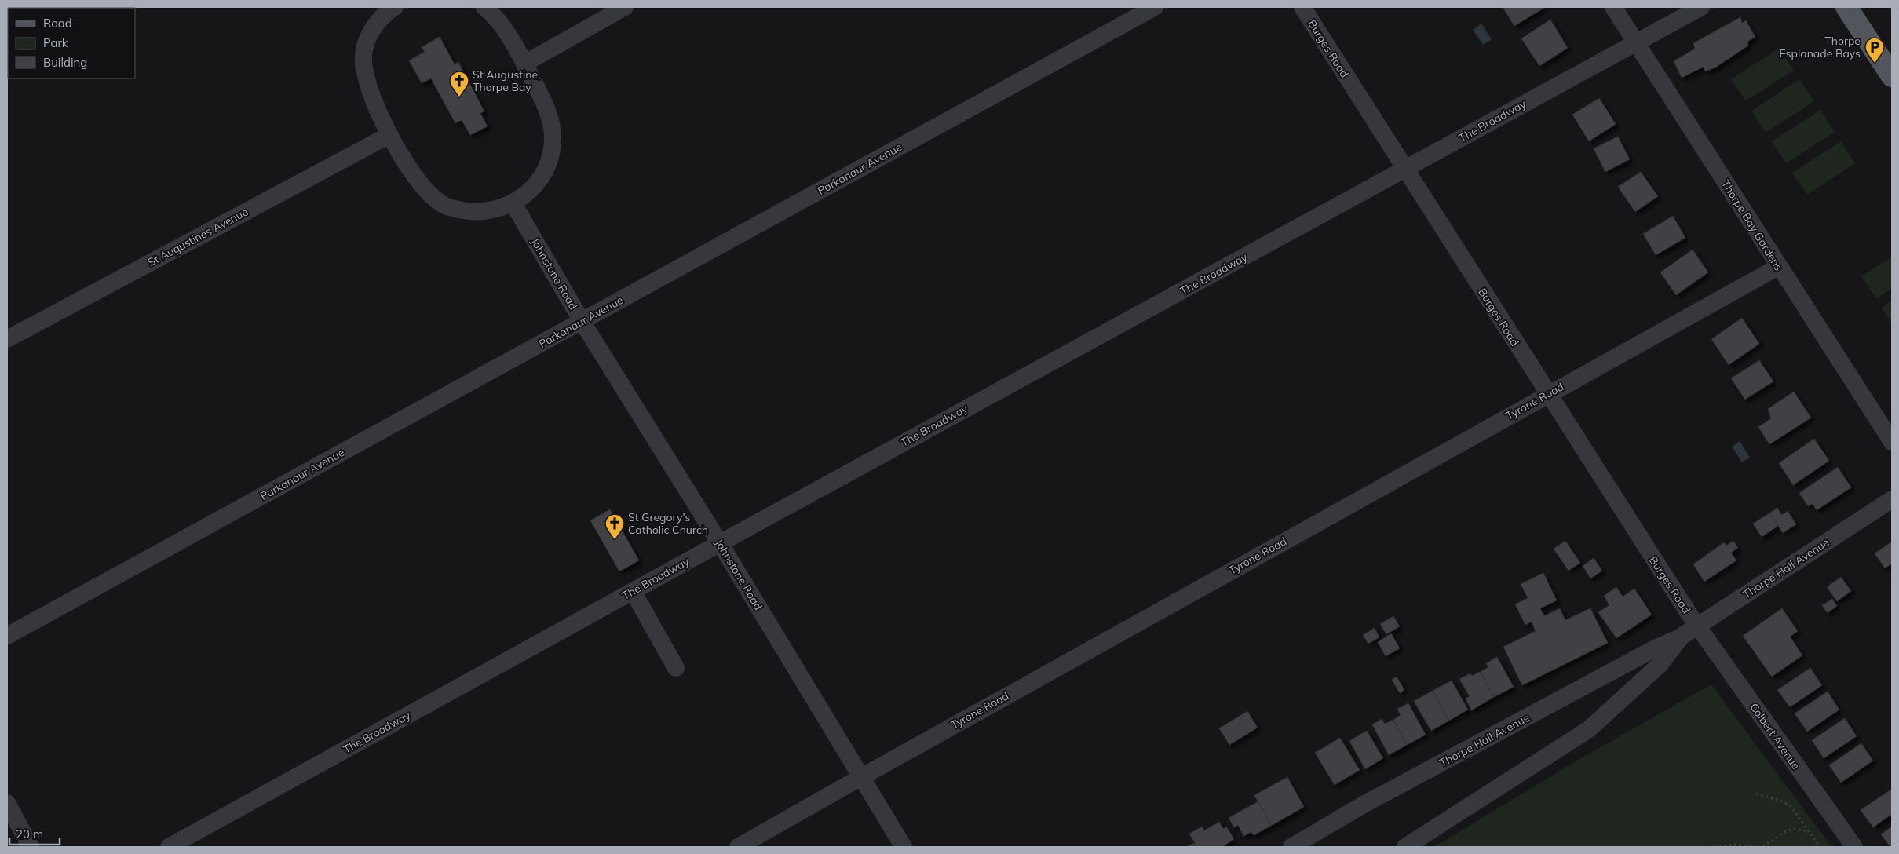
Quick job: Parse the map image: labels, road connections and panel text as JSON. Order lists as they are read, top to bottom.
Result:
{
  "streets": {
    "street": [
      "Burges Road",
      "The Broadway",
      "Parkanaur Avenue",
      "Thorpe Bay Gardens",
      "St Augustines Avenue",
      "Johnstone Road",
      "Tyrone Road",
      "Thorpe Hall Avenue",
      "Colbert Avenue"
    ]
  },
  "crossings": [
    ["Burges Road", "The Broadway"],
    ["Burges Road", "Tyrone Road"],
    ["Burges Road", "Thorpe Hall Avenue"],
    ["Burges Road", "Colbert Avenue"],
    ["The Broadway", "Thorpe Bay Gardens"],
    ["The Broadway", "Johnstone Road"],
    ["Parkanaur Avenue", "Johnstone Road"],
    ["Thorpe Bay Gardens", "Tyrone Road"],
    ["Johnstone Road", "Tyrone Road"],
    ["Thorpe Hall Avenue", "Colbert Avenue"]
  ],
  "places": {
    "parking": ["Thorpe Esplanade Bays"],
    "church": ["St Augustine, Thorpe Bay", "St Gregory's Catholic Church"]
  },
  "legend": ["Road", "Park", "Building"],
  "scale_bar": "20 m"
}
